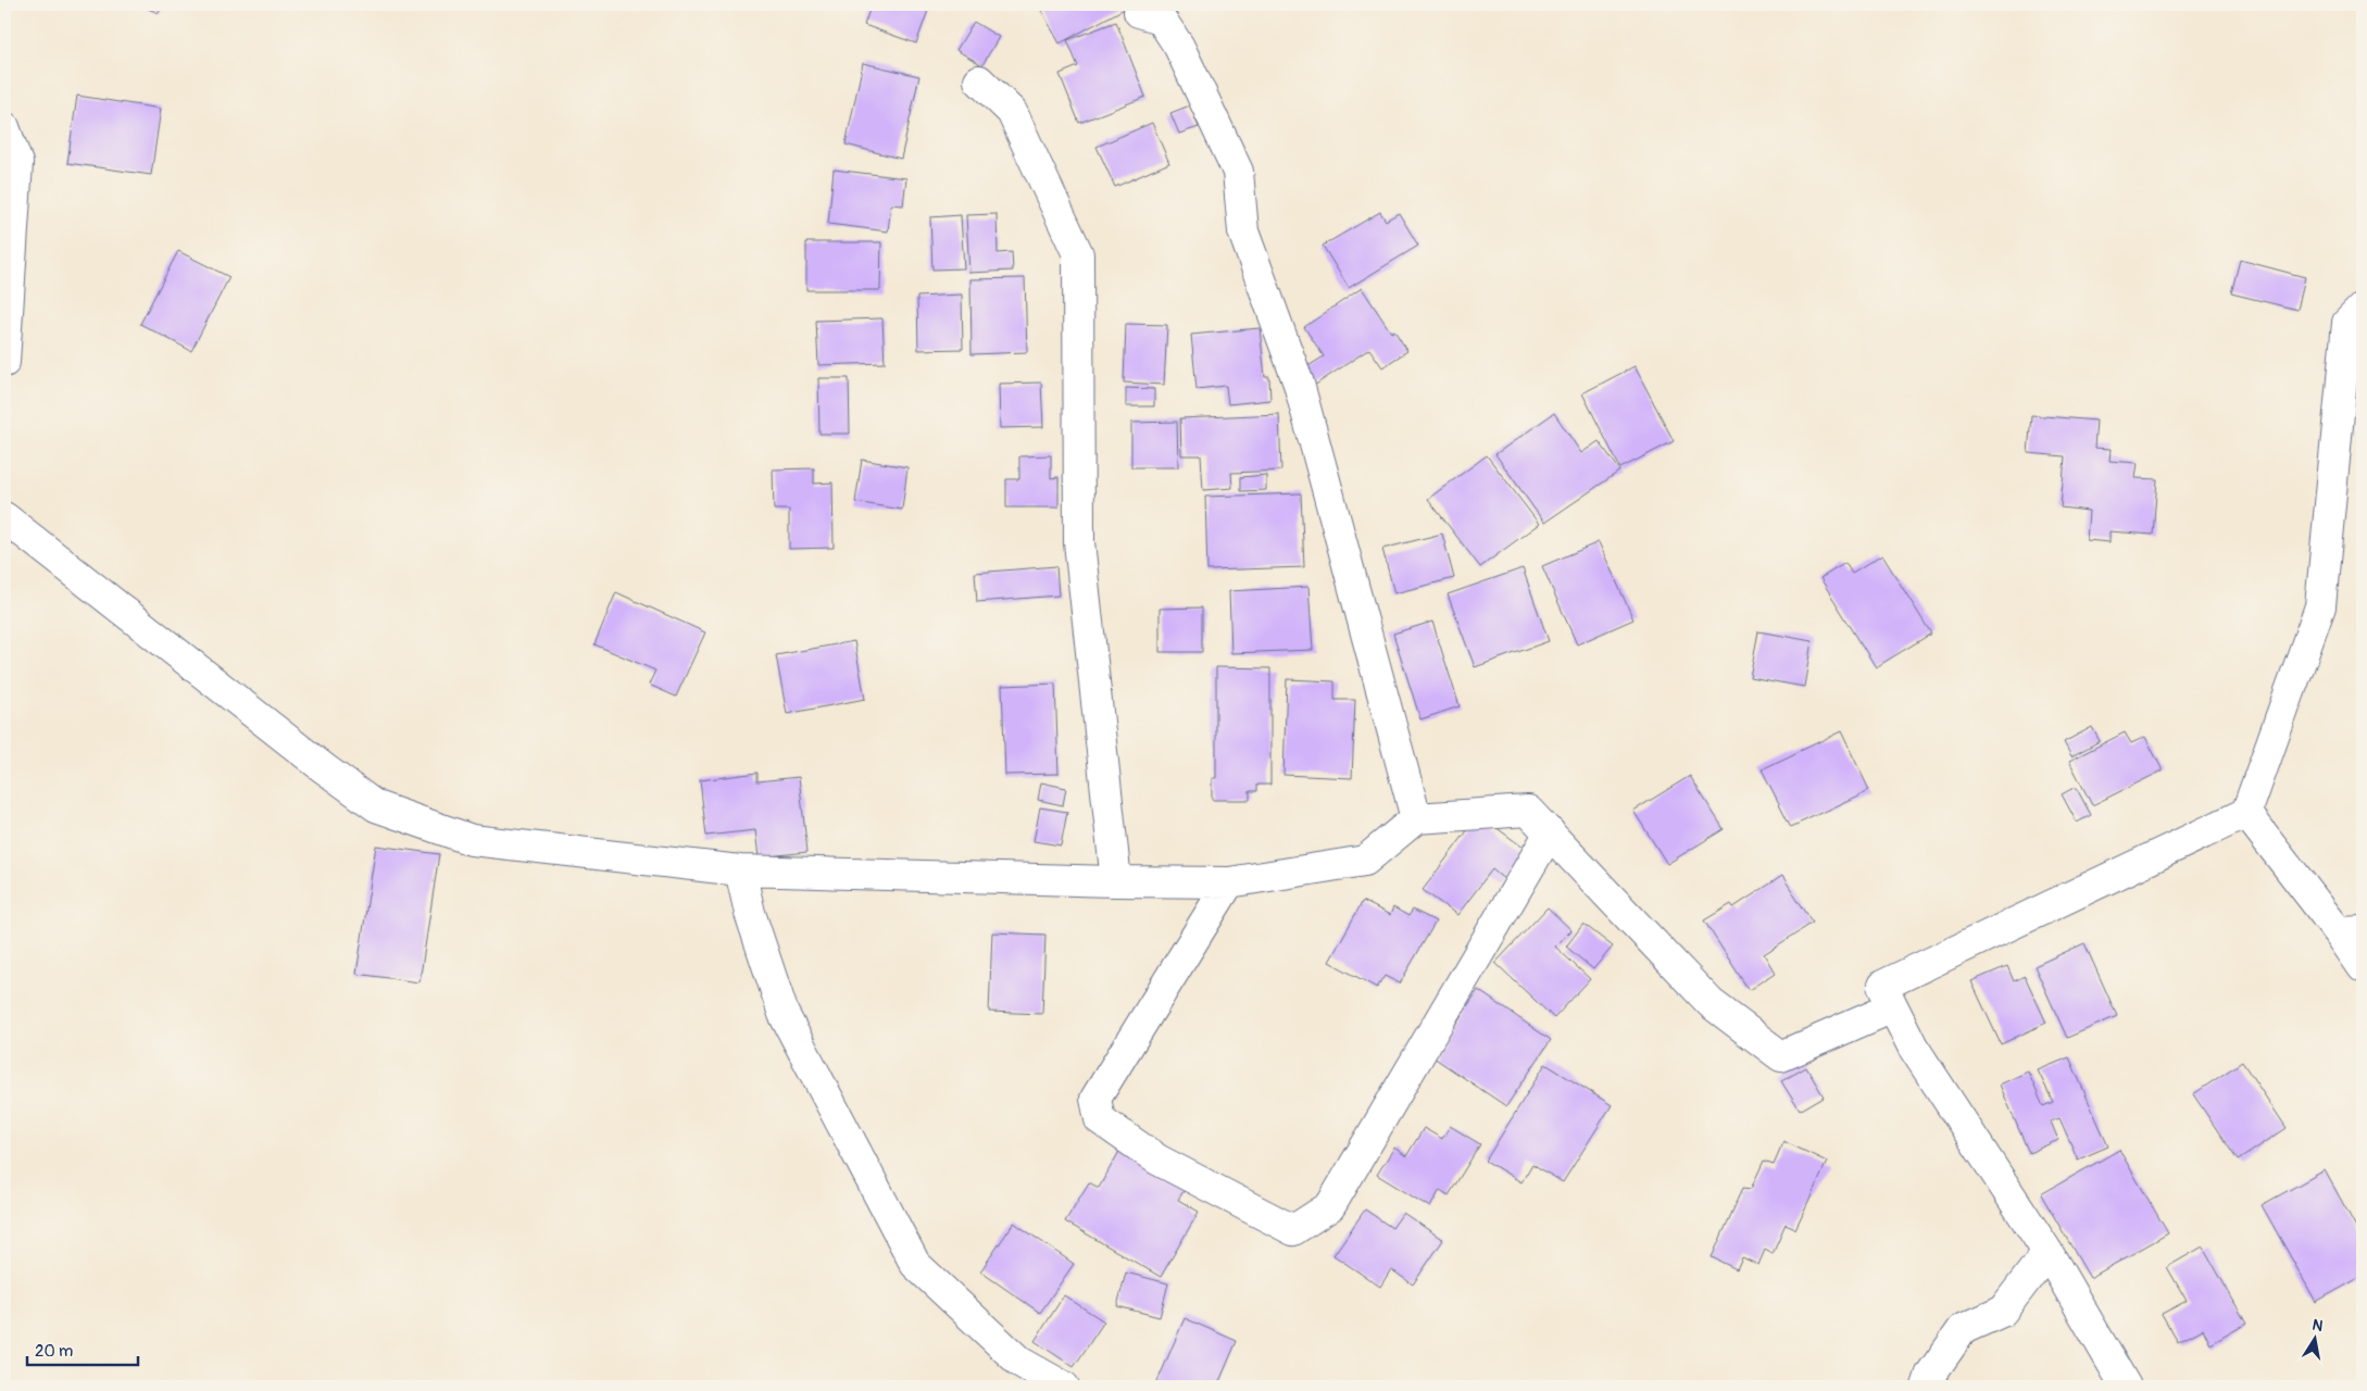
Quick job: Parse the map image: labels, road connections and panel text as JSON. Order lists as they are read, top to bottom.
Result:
{
  "scale_bar": "20 m",
  "north": "top"
}
